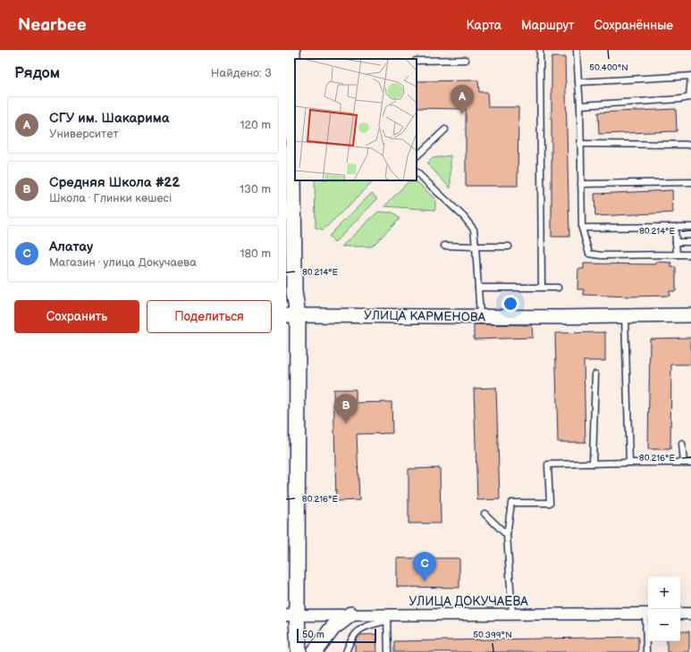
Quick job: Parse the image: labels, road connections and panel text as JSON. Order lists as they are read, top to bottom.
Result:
{
  "streets": {
    "street": ["УЛИЦА КАРМЕНОВА", "УЛИЦА ДОКУЧАЕВА"]
  },
  "scale_bar": "50 m",
  "page": {
    "header": "Nearbee",
    "nav": ["Карта", "Маршрут", "Сохранённые"],
    "heading": ["Рядом", "Найдено: 3"],
    "pins": ["A", "B", "C"],
    "list": [
      {
        "mark": "A",
        "name": "СГУ им. Шакарима",
        "note": "Университет",
        "value": "120 m"
      },
      {
        "mark": "B",
        "name": "Средняя Школа #22",
        "note": "Школа · Глинки көшесі",
        "value": "130 m"
      },
      {
        "mark": "C",
        "name": "Алатау",
        "note": "Магазин · улица Докучаева",
        "value": "180 m"
      }
    ],
    "buttons": ["Сохранить", "Поделиться"],
    "map_buttons": ["+", "−"],
    "scale": "50 m"
  },
  "coordinates": [
    "50.400°N",
    "80.214°E",
    "80.216°E",
    "50.399°N"
  ]
}
